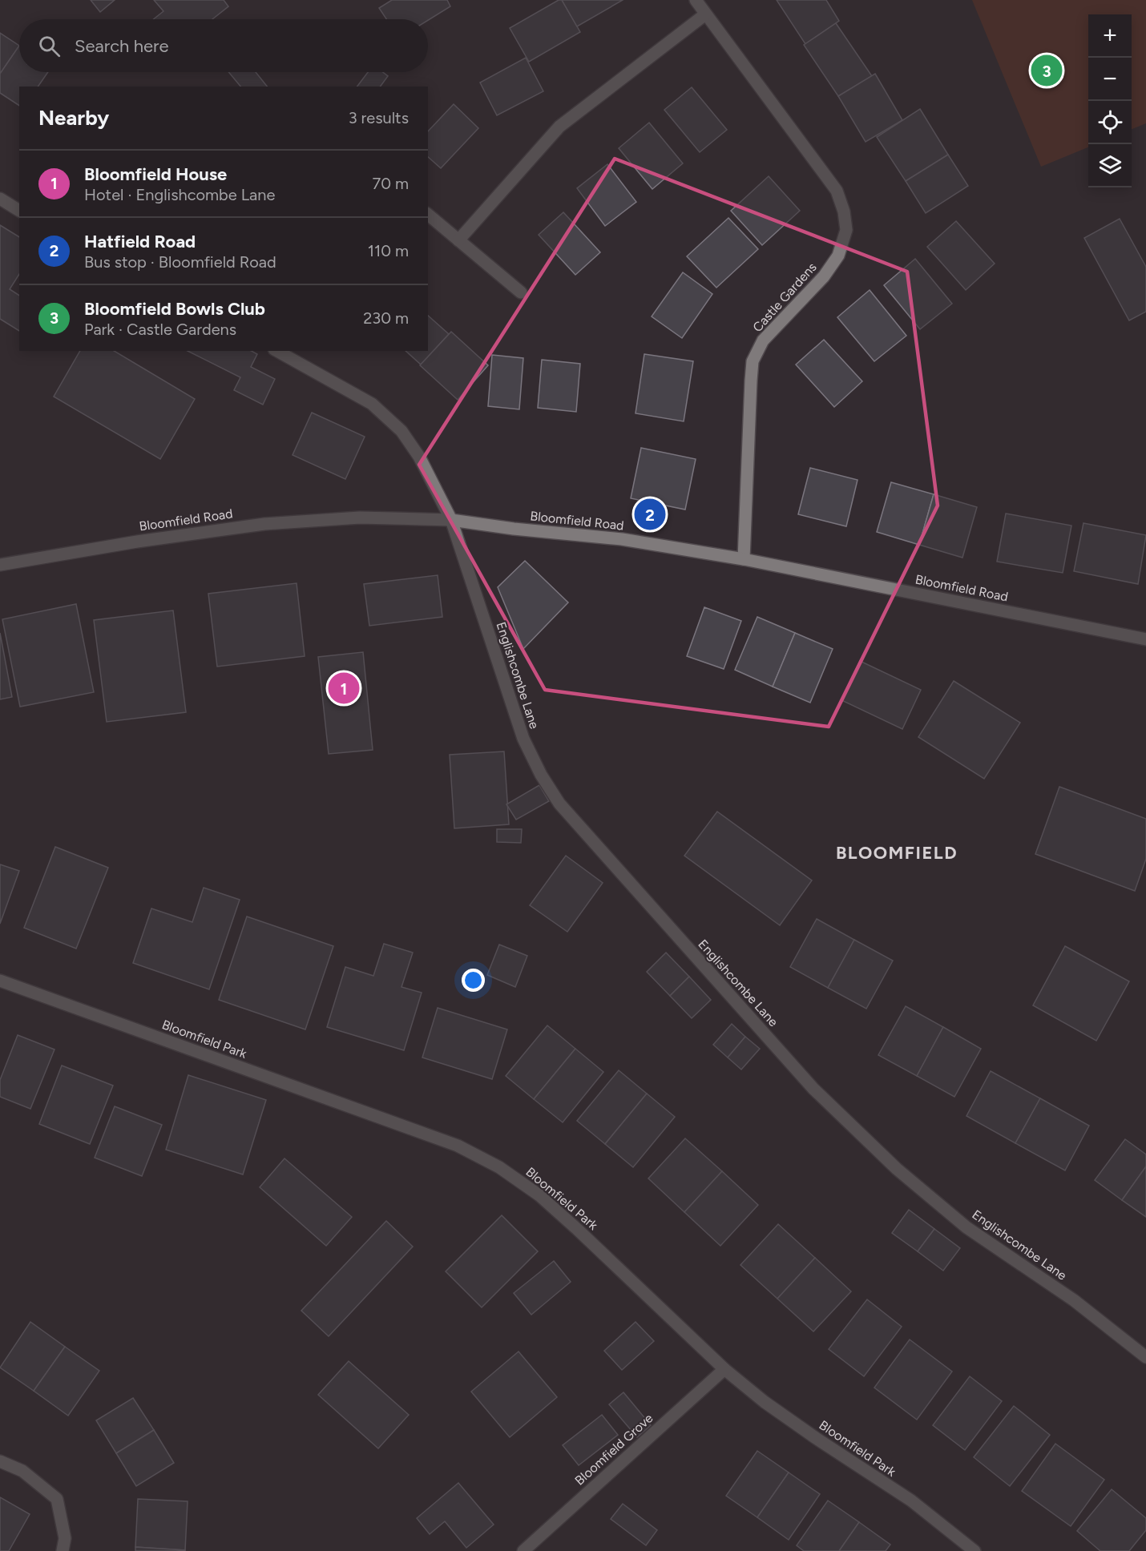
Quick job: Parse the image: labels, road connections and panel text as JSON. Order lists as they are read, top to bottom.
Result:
{
  "streets": {
    "street": [
      "Castle Gardens",
      "Bloomfield Road",
      "Englishcombe Lane",
      "Bloomfield Park",
      "Bloomfield Grove"
    ]
  },
  "crossings": [
    ["Castle Gardens", "Bloomfield Road"],
    ["Bloomfield Road", "Englishcombe Lane"],
    ["Bloomfield Park", "Bloomfield Grove"]
  ],
  "districts": ["BLOOMFIELD"],
  "page": {
    "map_buttons": ["+", "−"],
    "search": "Search here",
    "pins": ["3", "2", "1"],
    "heading": ["Nearby", "3 results"],
    "list": [
      {
        "mark": "1",
        "name": "Bloomfield House",
        "note": "Hotel · Englishcombe Lane",
        "value": "70 m"
      },
      {
        "mark": "2",
        "name": "Hatfield Road",
        "note": "Bus stop · Bloomfield Road",
        "value": "110 m"
      },
      {
        "mark": "3",
        "name": "Bloomfield Bowls Club",
        "note": "Park · Castle Gardens",
        "value": "230 m"
      }
    ]
  }
}
